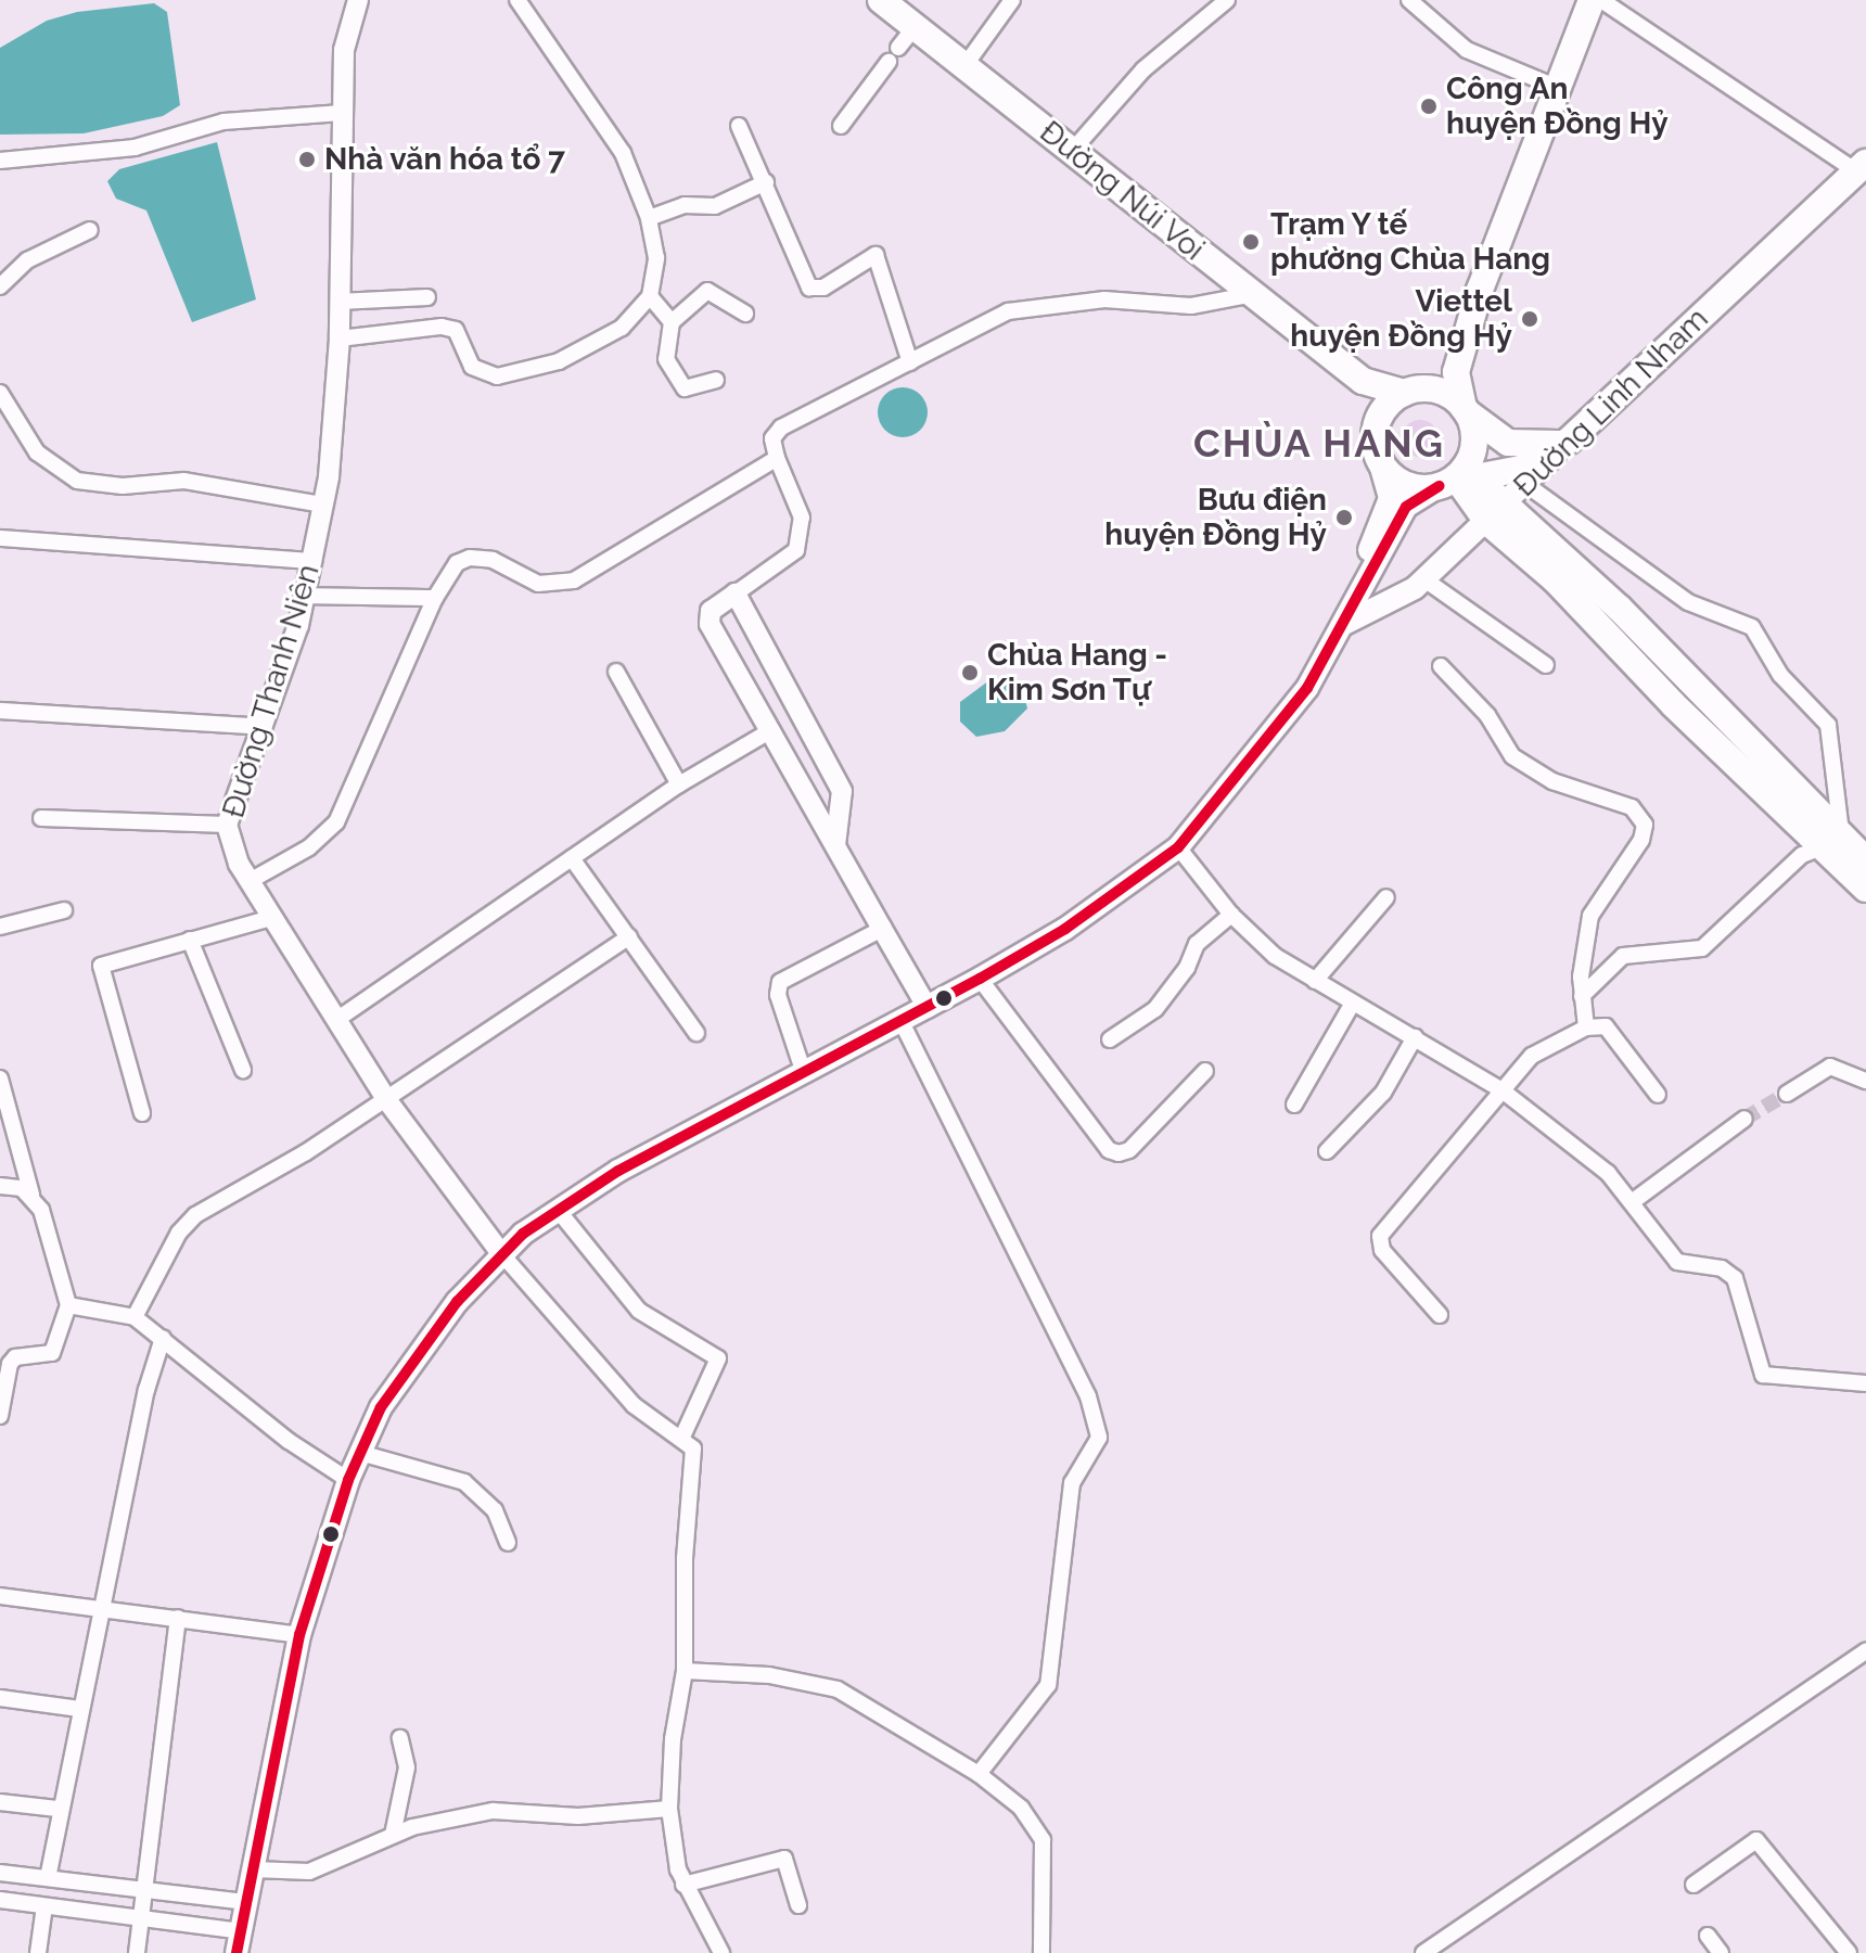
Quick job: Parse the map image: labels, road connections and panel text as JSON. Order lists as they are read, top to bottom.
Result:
{
  "streets": {
    "main road": ["Đường Núi Voi", "Đường Linh Nham"],
    "street": ["Đường Thanh Niên"]
  },
  "districts": ["CHÙA HANG"],
  "places": [
    "Công An huyện Đồng Hỷ",
    "Nhà văn hóa tổ 7",
    "Trạm Y tế phường Chùa Hang",
    "Viettel huyện Đồng Hỷ",
    "Bưu điện huyện Đồng Hỷ",
    "Chùa Hang - Kim Sơn Tự"
  ]
}
